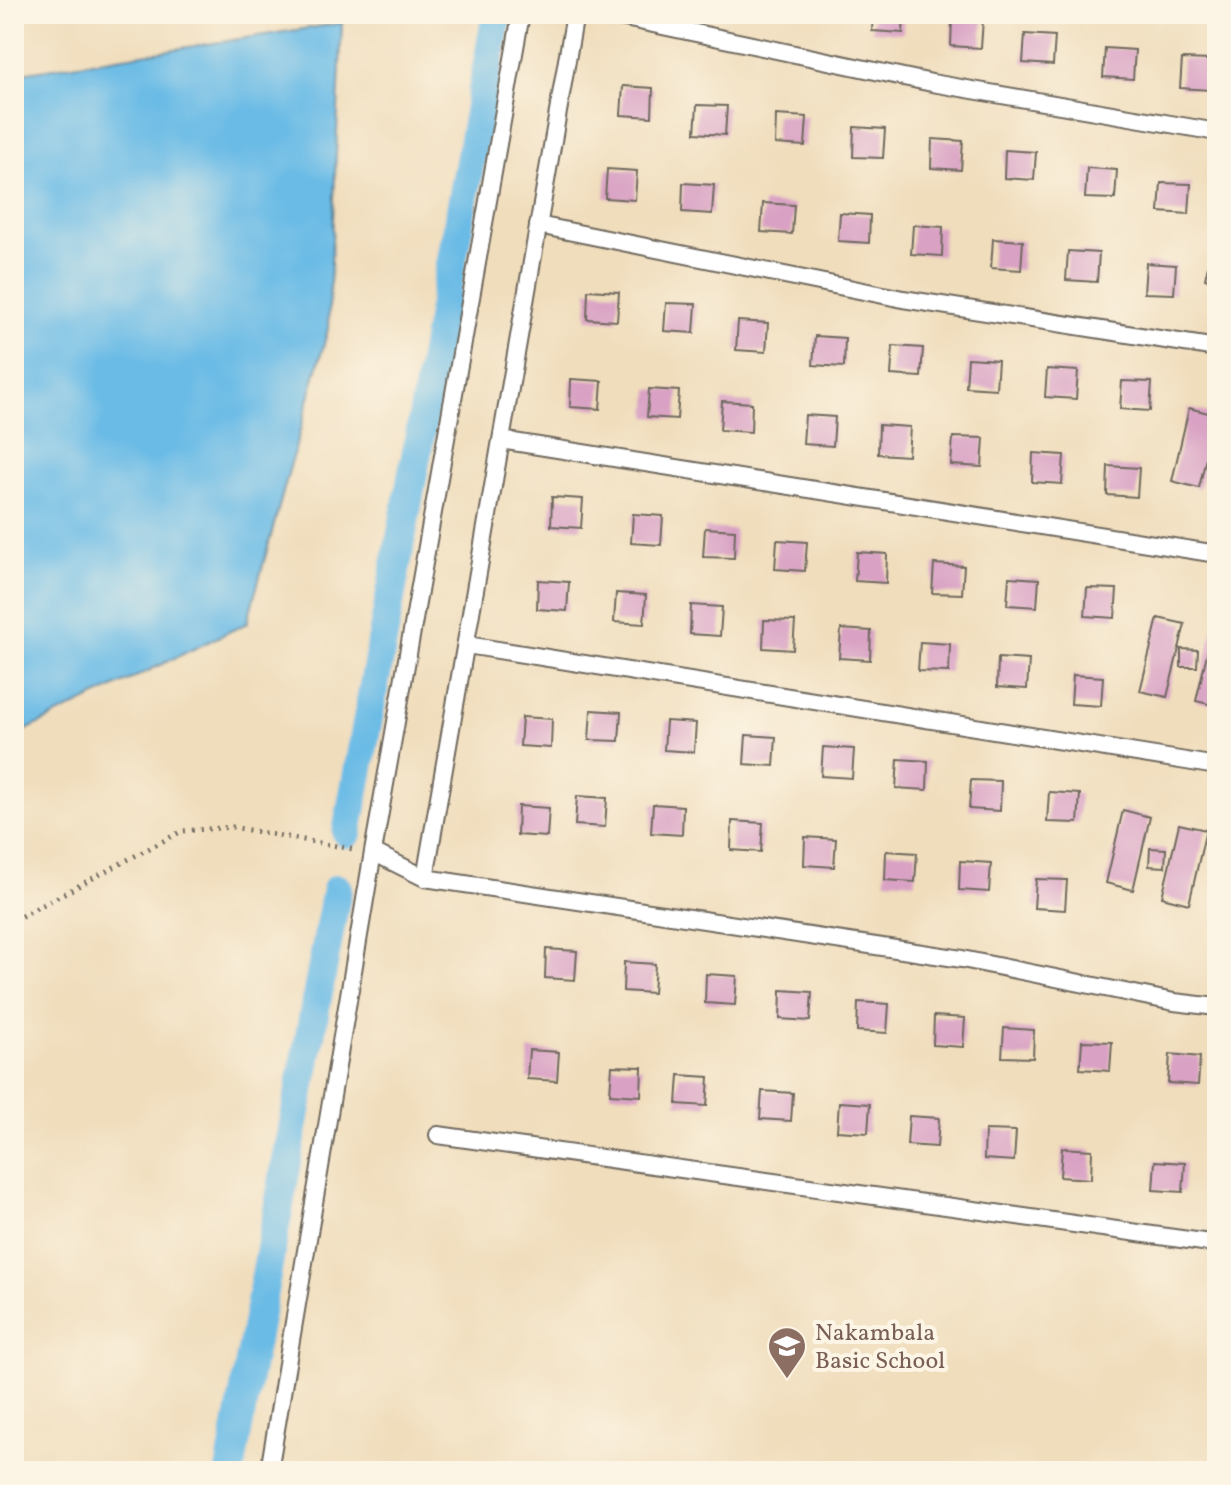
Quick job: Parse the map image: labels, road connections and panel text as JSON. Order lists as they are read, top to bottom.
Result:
{
  "places": {
    "school or university": ["Nakambala Basic School"]
  }
}
